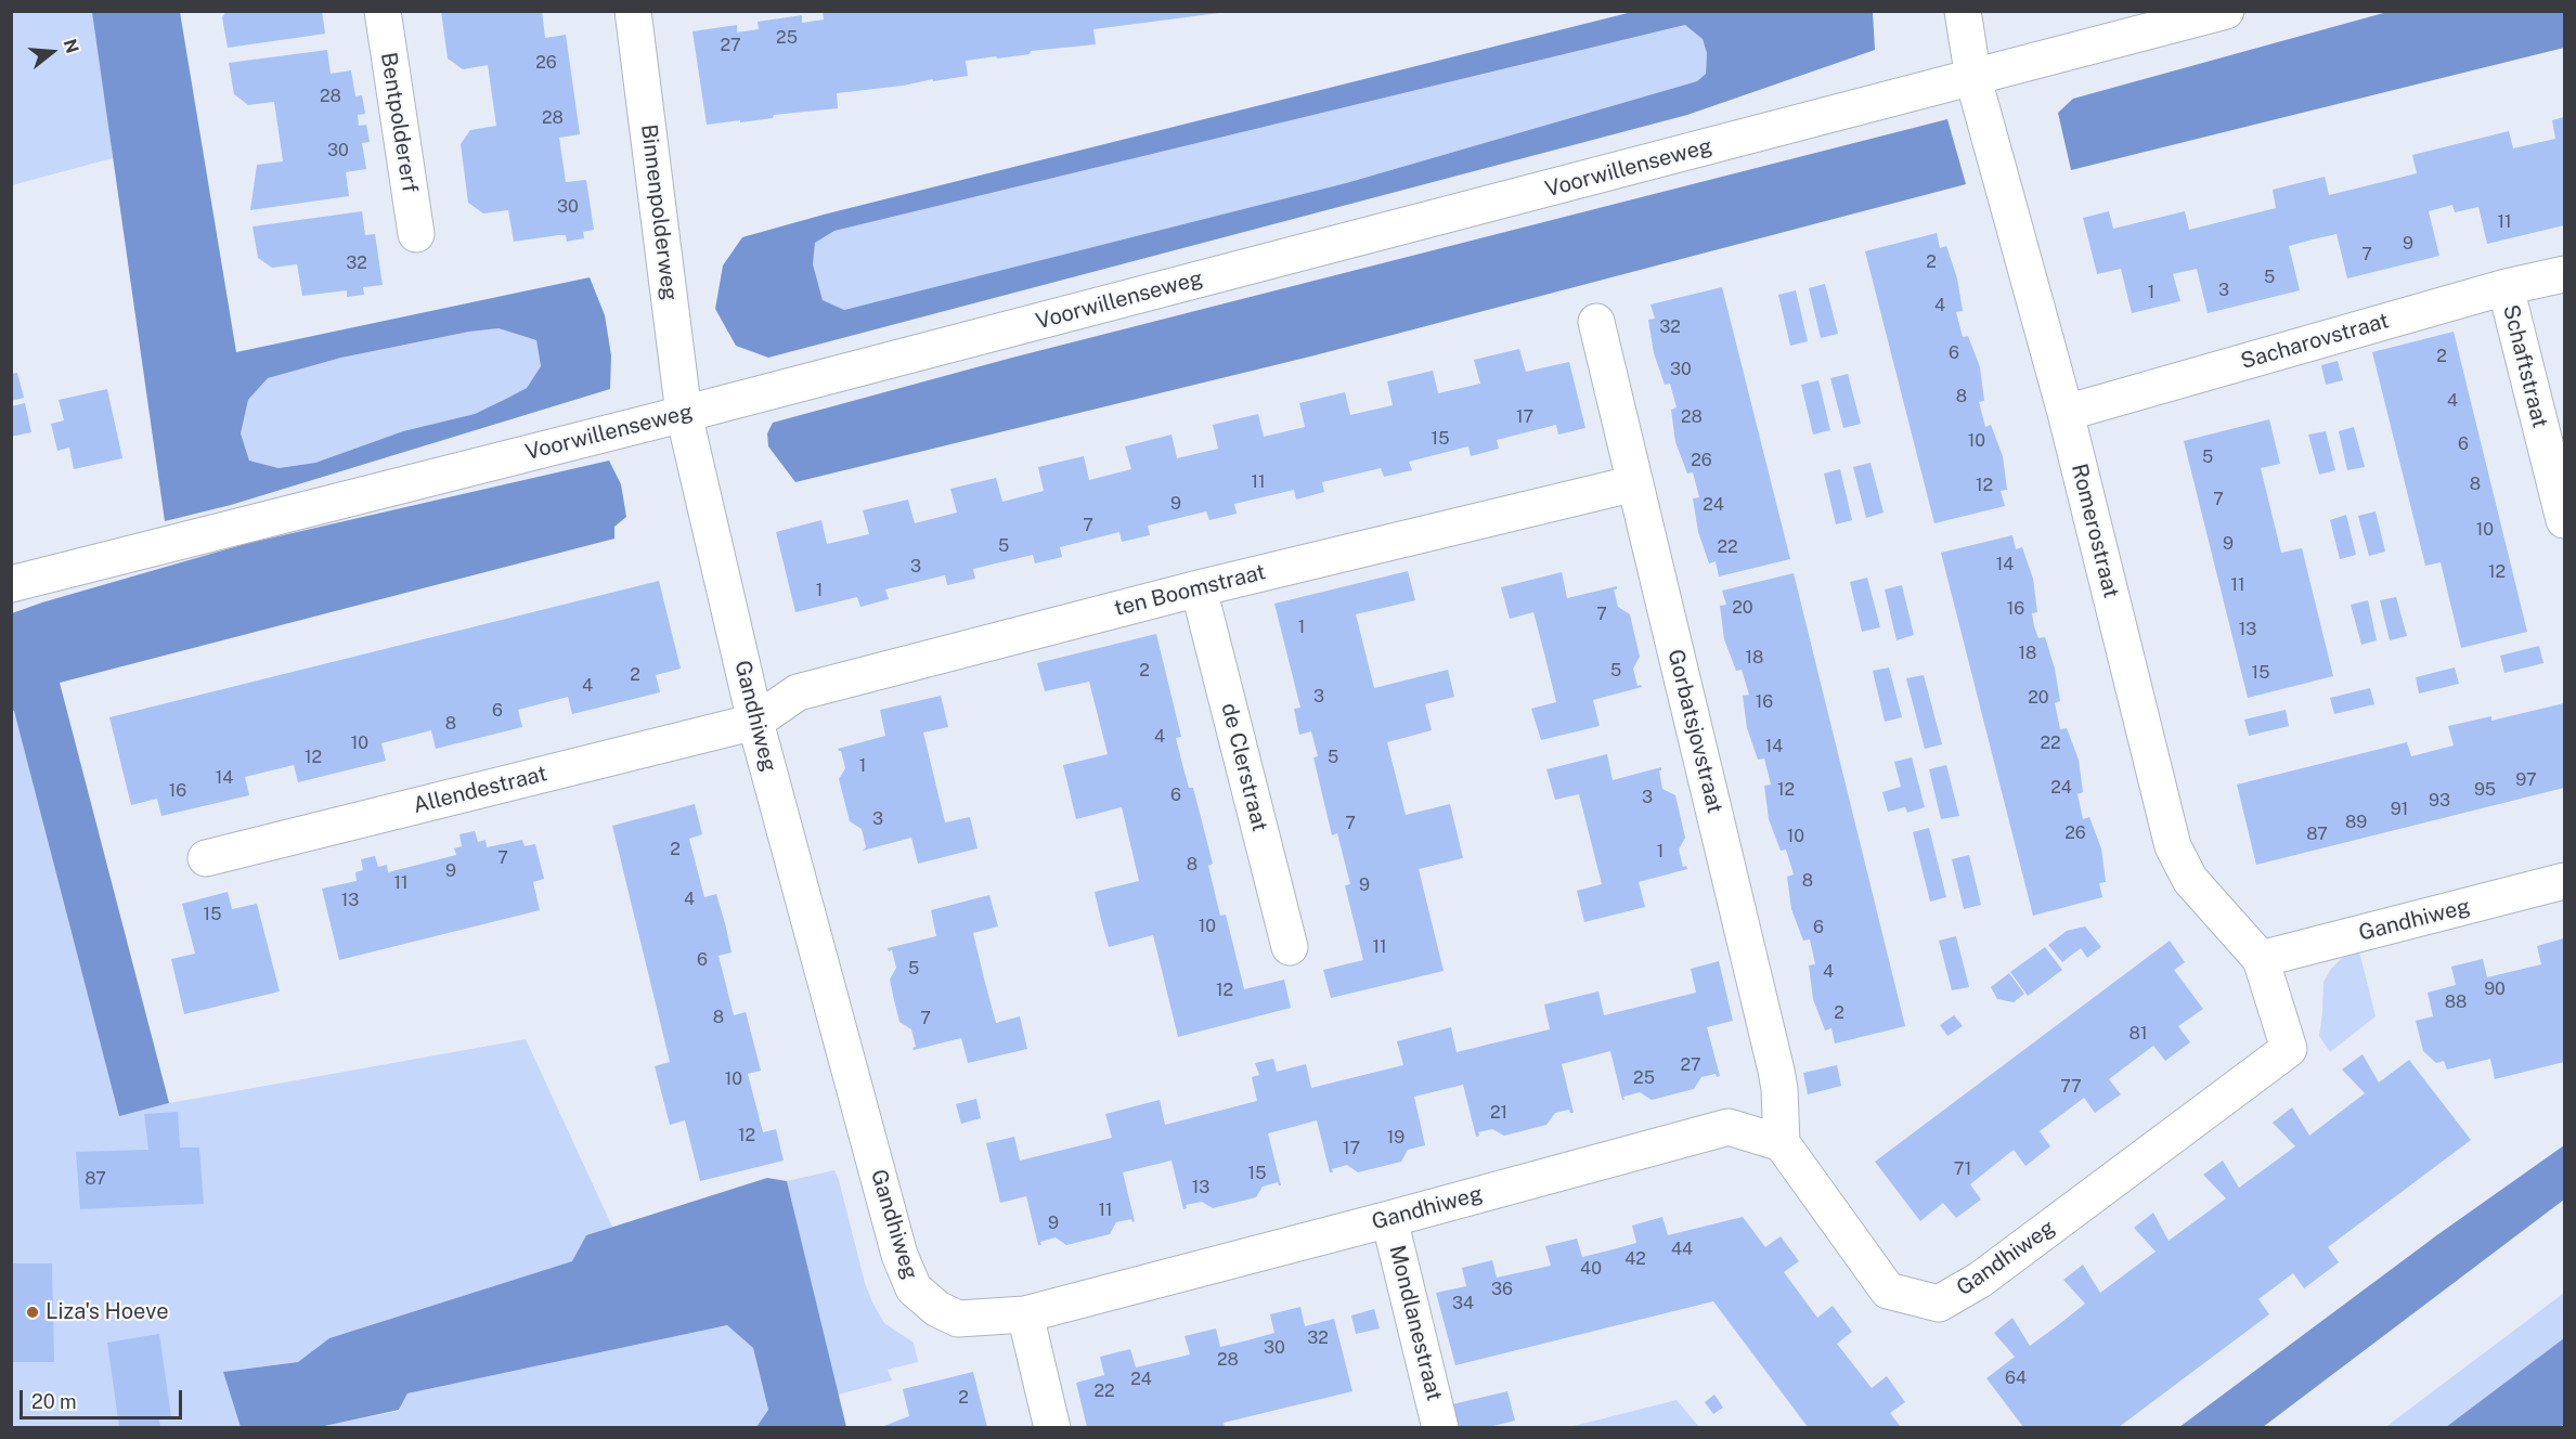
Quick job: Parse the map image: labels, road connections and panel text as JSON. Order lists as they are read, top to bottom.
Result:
{
  "streets": {
    "street": [
      "Bentpoldererf",
      "Voorwillenseweg",
      "Binnenpolderweg",
      "Sacharovstraat",
      "Schaftstraat",
      "Romerostraat",
      "ten Boomstraat",
      "Gandhiweg",
      "Gorbatsjovstraat",
      "de Clerstraat",
      "Allendestraat",
      "Mondlanestraat"
    ]
  },
  "crossings": [
    ["Voorwillenseweg", "Binnenpolderweg"],
    ["Voorwillenseweg", "Romerostraat"],
    ["Voorwillenseweg", "Gandhiweg"],
    ["Binnenpolderweg", "Gandhiweg"],
    ["Sacharovstraat", "Schaftstraat"],
    ["Sacharovstraat", "Romerostraat"],
    ["Romerostraat", "Gandhiweg"],
    ["ten Boomstraat", "Gandhiweg"],
    ["ten Boomstraat", "Gorbatsjovstraat"],
    ["ten Boomstraat", "de Clerstraat"],
    ["ten Boomstraat", "Allendestraat"],
    ["Gandhiweg", "Gorbatsjovstraat"],
    ["Gandhiweg", "Allendestraat"],
    ["Gandhiweg", "Mondlanestraat"]
  ],
  "places": ["Liza's Hoeve"],
  "house_numbers": [
    "25",
    "27",
    "26",
    "28",
    "28",
    "30",
    "30",
    "11",
    "9",
    "7",
    "2",
    "32",
    "5",
    "3",
    "1",
    "4",
    "32",
    "6",
    "2",
    "30",
    "8",
    "4",
    "17",
    "28",
    "15",
    "10",
    "6",
    "5",
    "26",
    "11",
    "8",
    "12",
    "7",
    "9",
    "24",
    "7",
    "10",
    "9",
    "5",
    "22",
    "14",
    "3",
    "12",
    "11",
    "1",
    "20",
    "16",
    "7",
    "1",
    "13",
    "18",
    "18",
    "2",
    "5",
    "15",
    "2",
    "4",
    "3",
    "20",
    "16",
    "6",
    "8",
    "4",
    "10",
    "22",
    "14",
    "12",
    "5",
    "1",
    "14",
    "97",
    "24",
    "12",
    "95",
    "16",
    "6",
    "3",
    "93",
    "91",
    "3",
    "89",
    "7",
    "26",
    "87",
    "10",
    "2",
    "1",
    "7",
    "8",
    "9",
    "8",
    "11",
    "9",
    "4",
    "13",
    "15",
    "10",
    "6",
    "11",
    "6",
    "5",
    "4",
    "90",
    "12",
    "88",
    "2",
    "8",
    "7",
    "81",
    "27",
    "25",
    "10",
    "77",
    "21",
    "12",
    "19",
    "17",
    "71",
    "15",
    "87",
    "13",
    "11",
    "9",
    "44",
    "42",
    "40",
    "36",
    "34",
    "32",
    "30",
    "28",
    "64",
    "24",
    "22",
    "2"
  ],
  "scale_bar": "20 m",
  "north": "right"
}
